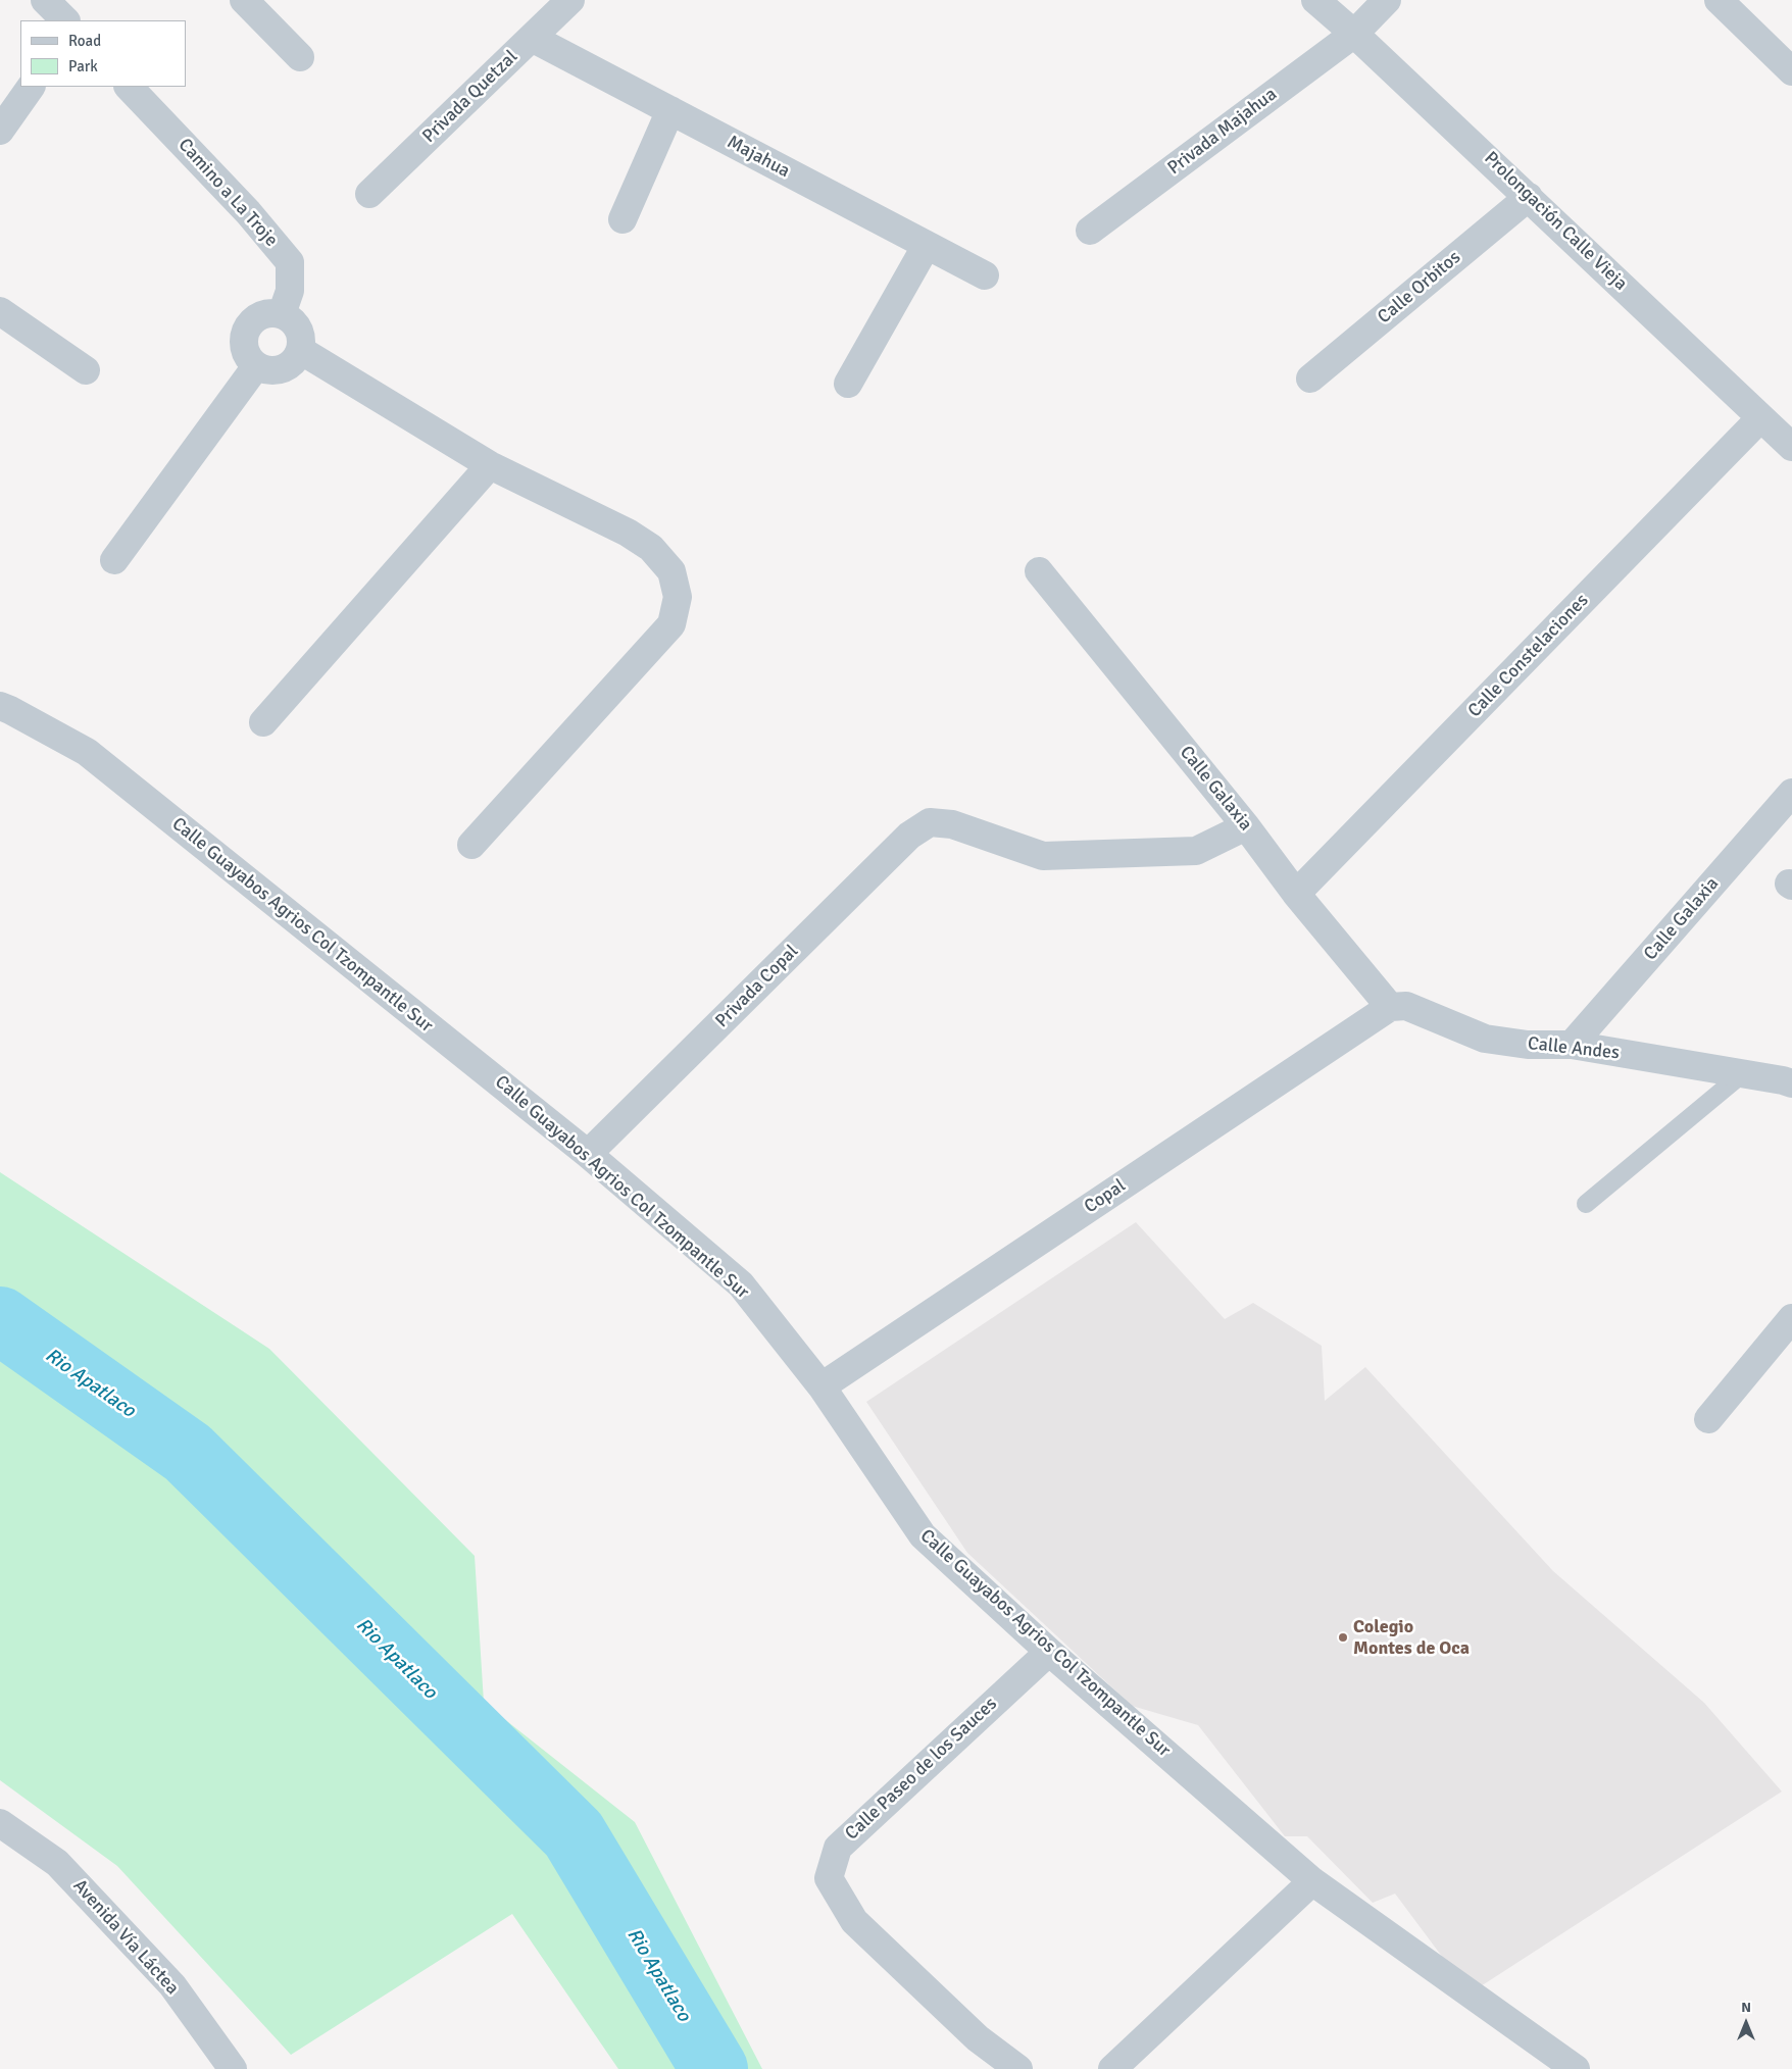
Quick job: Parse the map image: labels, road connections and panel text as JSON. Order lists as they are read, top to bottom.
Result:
{
  "streets": {
    "street": [
      "Privada Quetzal",
      "Privada Majahua",
      "Majahua",
      "Camino a La Troje",
      "Prolongación Calle Vieja",
      "Calle Orbitos",
      "Calle Constelaciones",
      "Calle Galaxia",
      "Calle Guayabos Agrios Col Tzompantle Sur",
      "Privada Copal",
      "Calle Andes",
      "Copal",
      "Calle Paseo de los Sauces",
      "Avenida Vía Láctea"
    ]
  },
  "crossings": [
    ["Privada Quetzal", "Majahua"],
    ["Privada Majahua", "Prolongación Calle Vieja"],
    ["Prolongación Calle Vieja", "Calle Orbitos"],
    ["Prolongación Calle Vieja", "Calle Constelaciones"],
    ["Calle Constelaciones", "Calle Galaxia"],
    ["Calle Galaxia", "Privada Copal"],
    ["Calle Galaxia", "Calle Andes"],
    ["Calle Galaxia", "Copal"],
    ["Calle Guayabos Agrios Col Tzompantle Sur", "Privada Copal"],
    ["Calle Guayabos Agrios Col Tzompantle Sur", "Copal"],
    ["Calle Guayabos Agrios Col Tzompantle Sur", "Calle Paseo de los Sauces"],
    ["Calle Andes", "Copal"]
  ],
  "water": ["Rio Apatlaco"],
  "places": ["Colegio Montes de Oca"],
  "legend": ["Road", "Park"],
  "north": "top"
}
